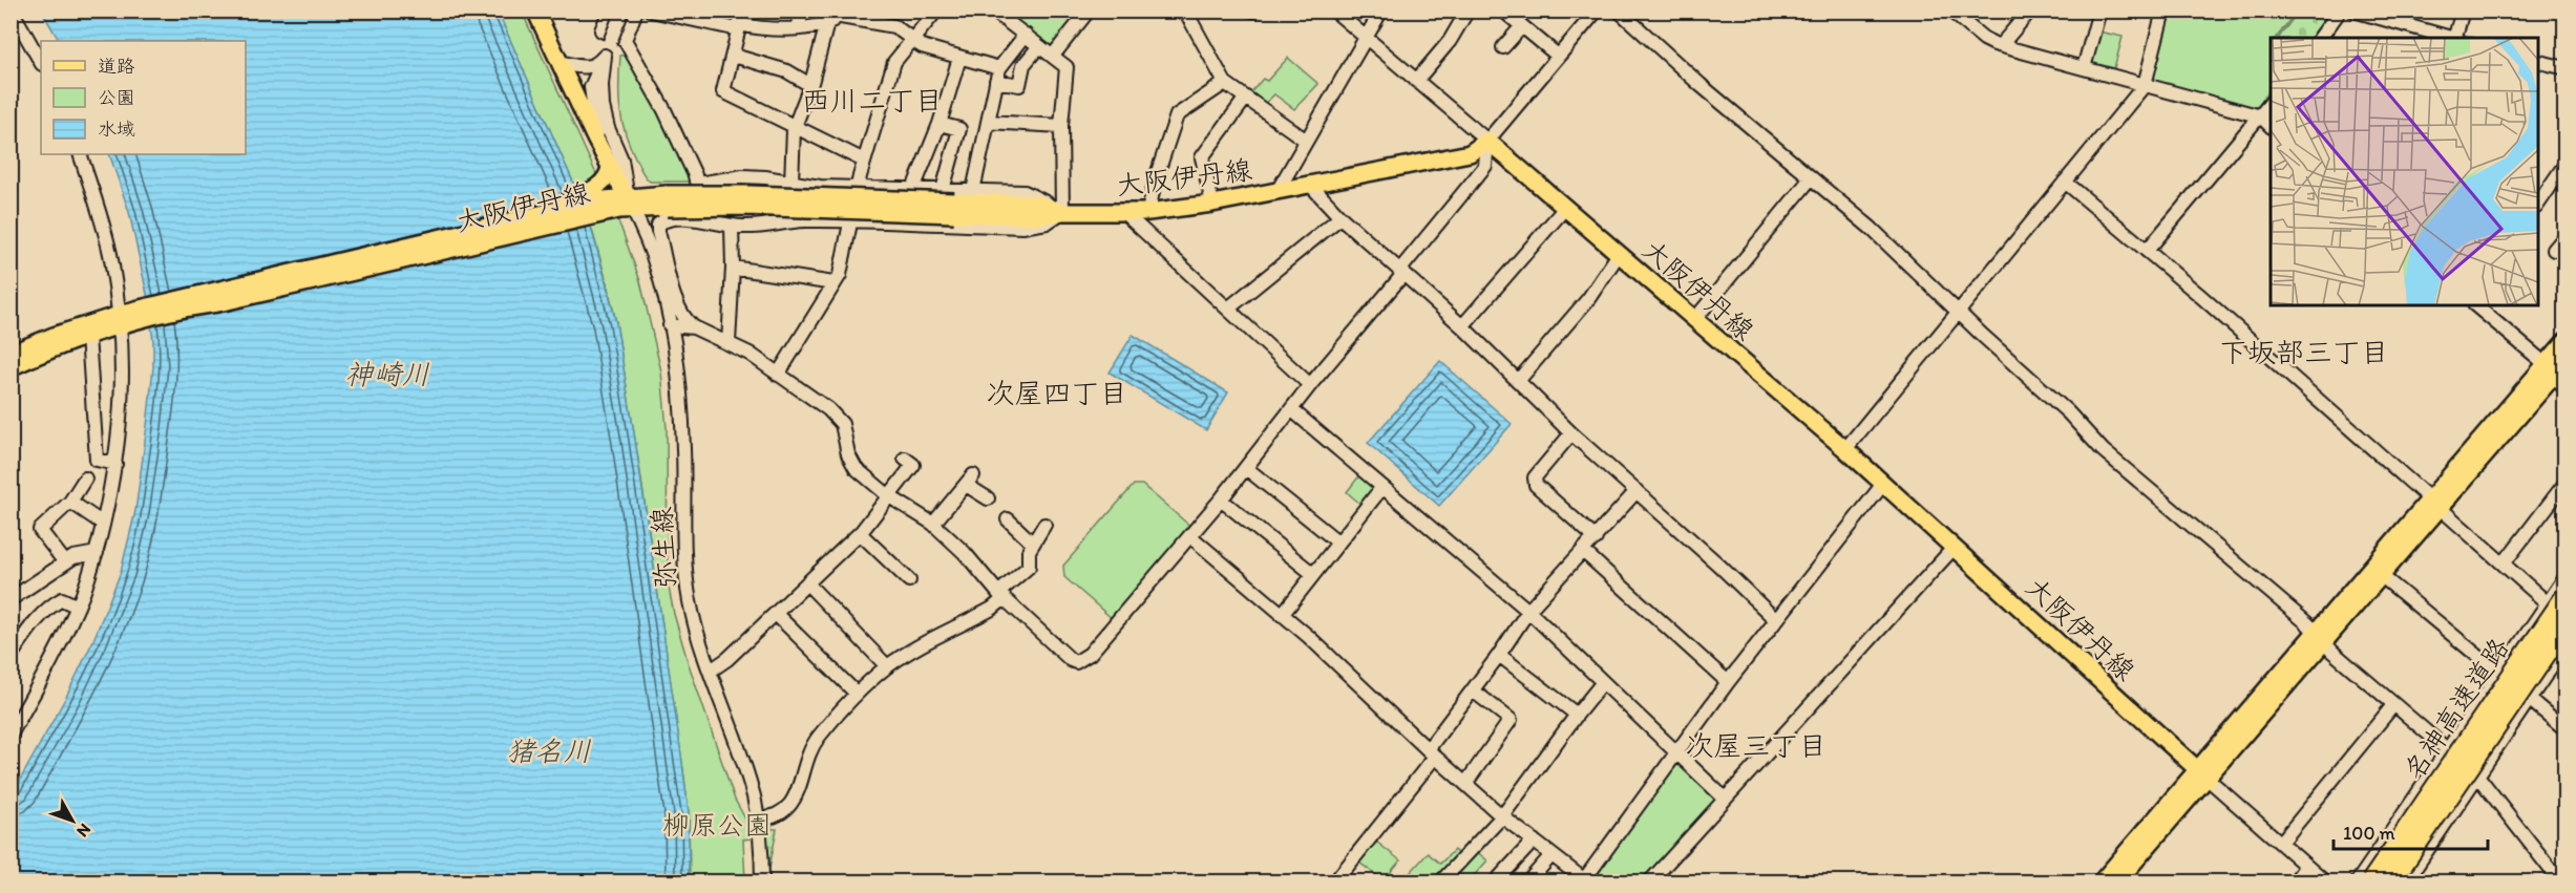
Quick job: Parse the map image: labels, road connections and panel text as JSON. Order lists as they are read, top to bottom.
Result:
{
  "streets": {
    "highway": ["名神高速道路"],
    "main road": ["大阪伊丹線"],
    "street": ["弥生線"]
  },
  "crossings": [
    ["大阪伊丹線", "弥生線"]
  ],
  "districts": [
    "西川二丁目",
    "下坂部三丁目",
    "次屋四丁目",
    "次屋三丁目"
  ],
  "water": ["神崎川", "猪名川"],
  "parks": ["柳原公園"],
  "legend": ["道路", "公園", "水域"],
  "scale_bar": "100 m",
  "north": "bottom right"
}
